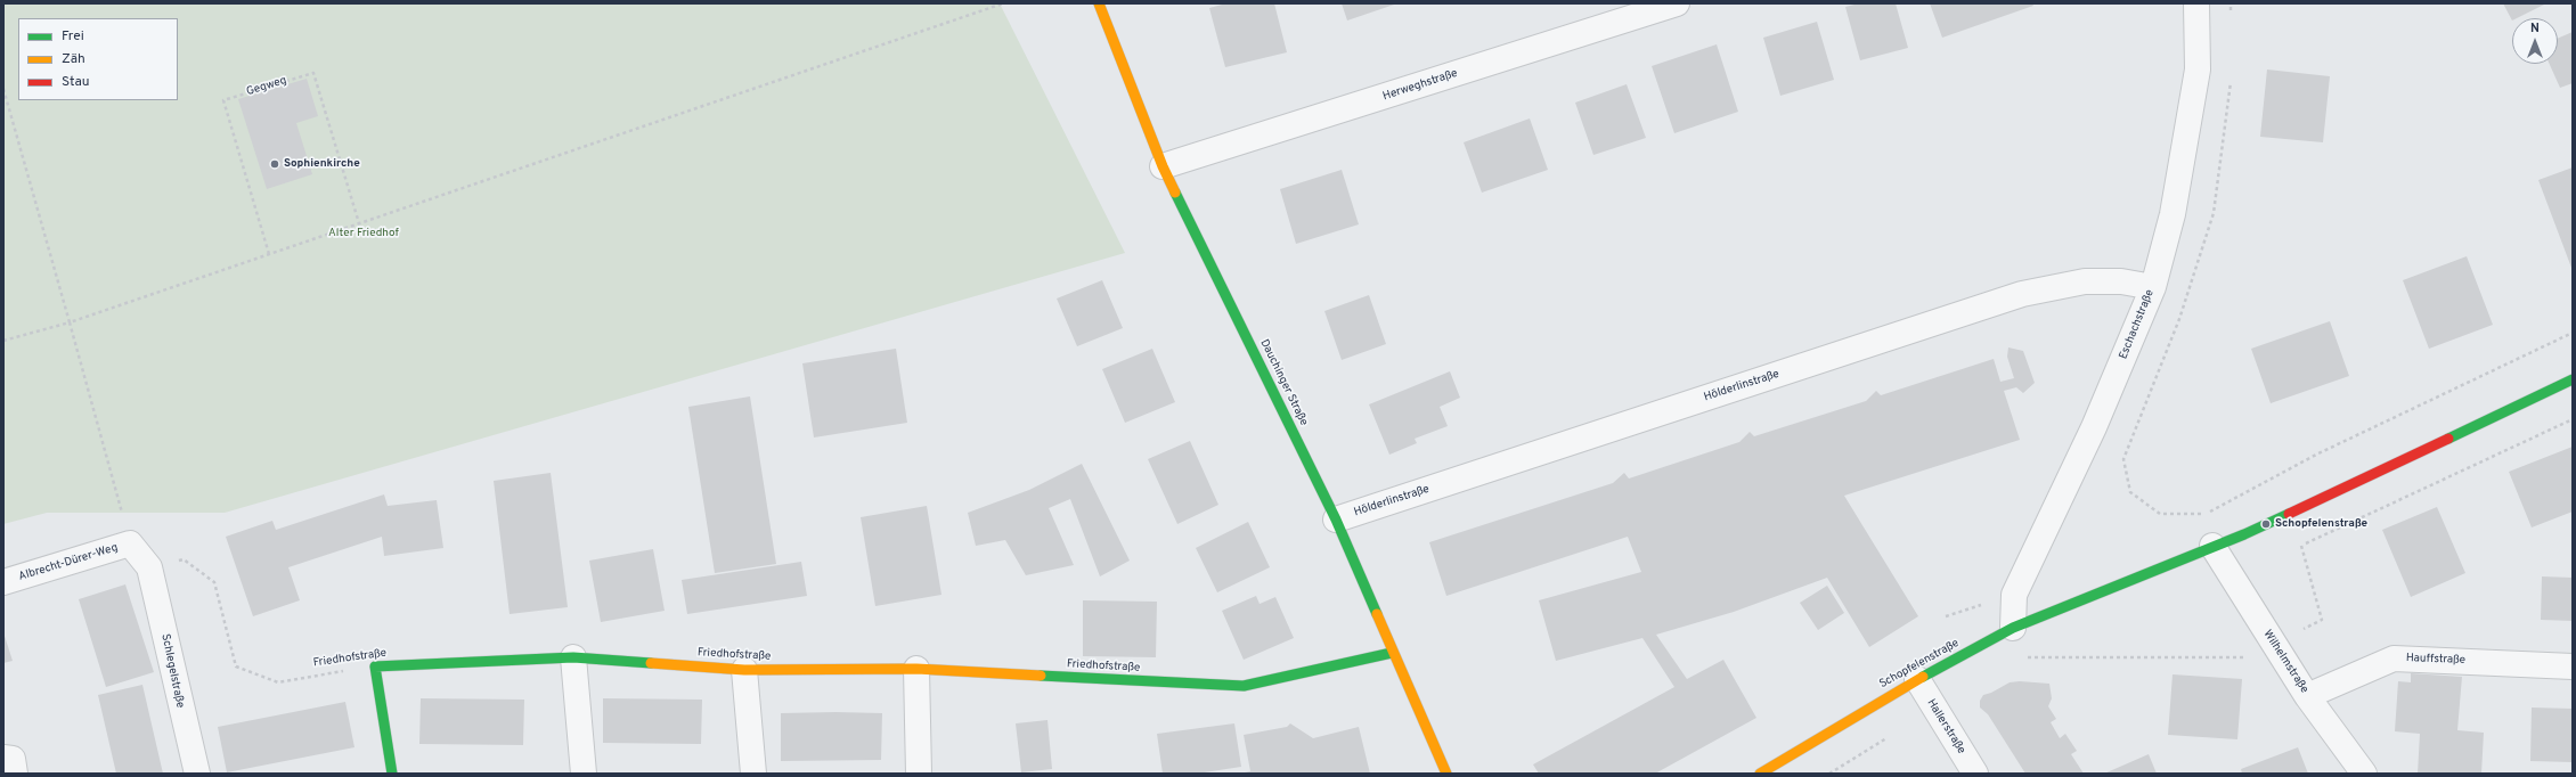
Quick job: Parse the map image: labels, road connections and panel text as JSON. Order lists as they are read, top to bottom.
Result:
{
  "streets": {
    "street": [
      "Herweghstraße",
      "Eschachstraße",
      "Dauchinger Straße",
      "Hölderlinstraße",
      "Albrecht-Dürer-Weg",
      "Friedhofstraße",
      "Hauffstraße",
      "Wilhelmstraße",
      "Schopfelenstraße",
      "Schlegelstraße",
      "Hallerstraße"
    ],
    "path": ["Gegweg"]
  },
  "crossings": [
    ["Herweghstraße", "Dauchinger Straße"],
    ["Eschachstraße", "Hölderlinstraße"],
    ["Eschachstraße", "Schopfelenstraße"],
    ["Dauchinger Straße", "Hölderlinstraße"],
    ["Dauchinger Straße", "Friedhofstraße"],
    ["Albrecht-Dürer-Weg", "Friedhofstraße"],
    ["Albrecht-Dürer-Weg", "Schlegelstraße"],
    ["Friedhofstraße", "Schlegelstraße"],
    ["Hauffstraße", "Wilhelmstraße"],
    ["Wilhelmstraße", "Schopfelenstraße"],
    ["Schopfelenstraße", "Hallerstraße"]
  ],
  "parks": ["Alter Friedhof"],
  "places": ["Sophienkirche", "Schopfelenstraße"],
  "legend": ["Frei", "Zäh", "Stau"],
  "north": "top"
}
